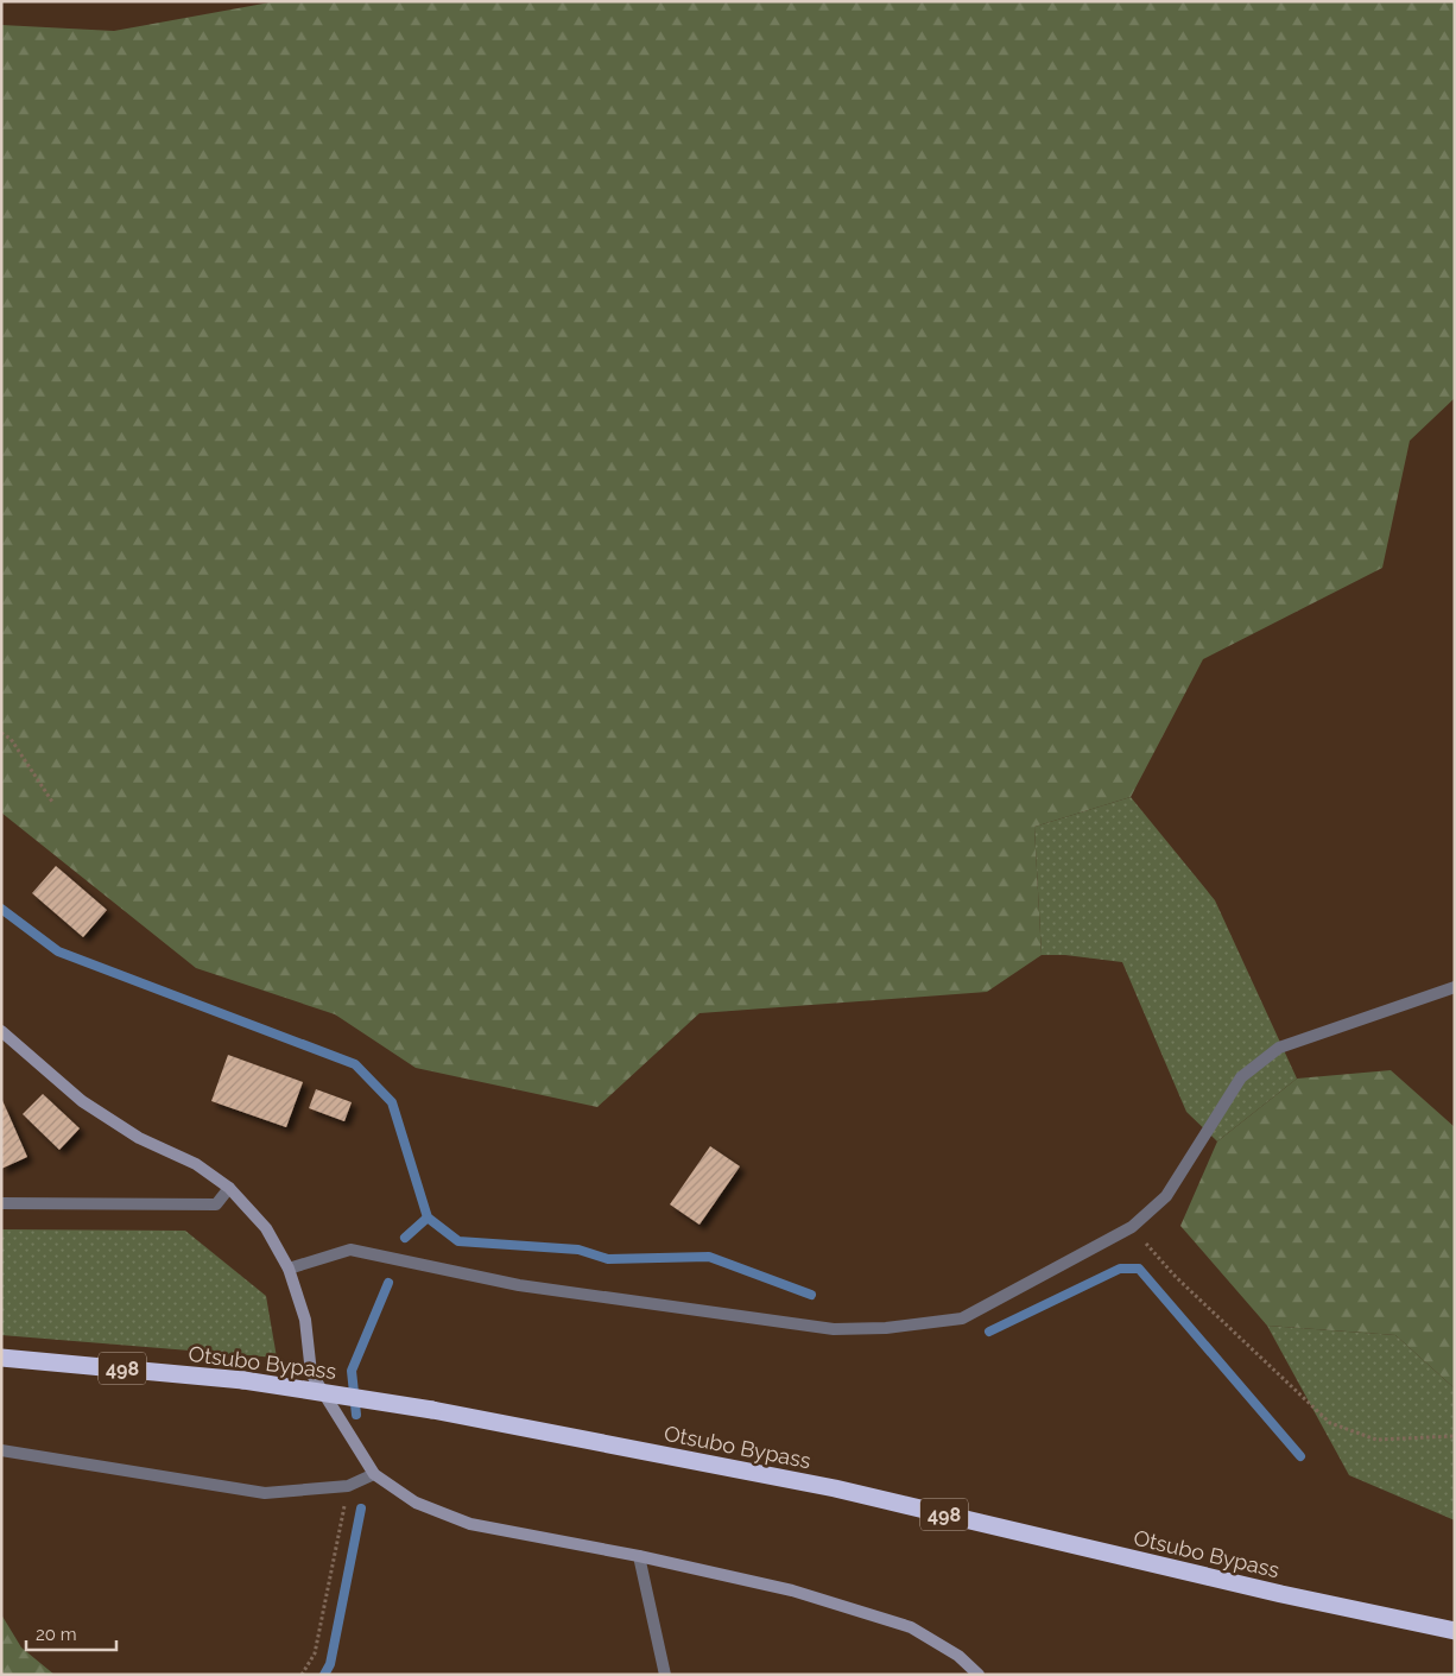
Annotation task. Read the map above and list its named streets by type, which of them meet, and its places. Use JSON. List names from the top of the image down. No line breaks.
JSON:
{"streets":{"highway":["Otsubo Bypass","498"]},"scale_bar":"20 m"}
